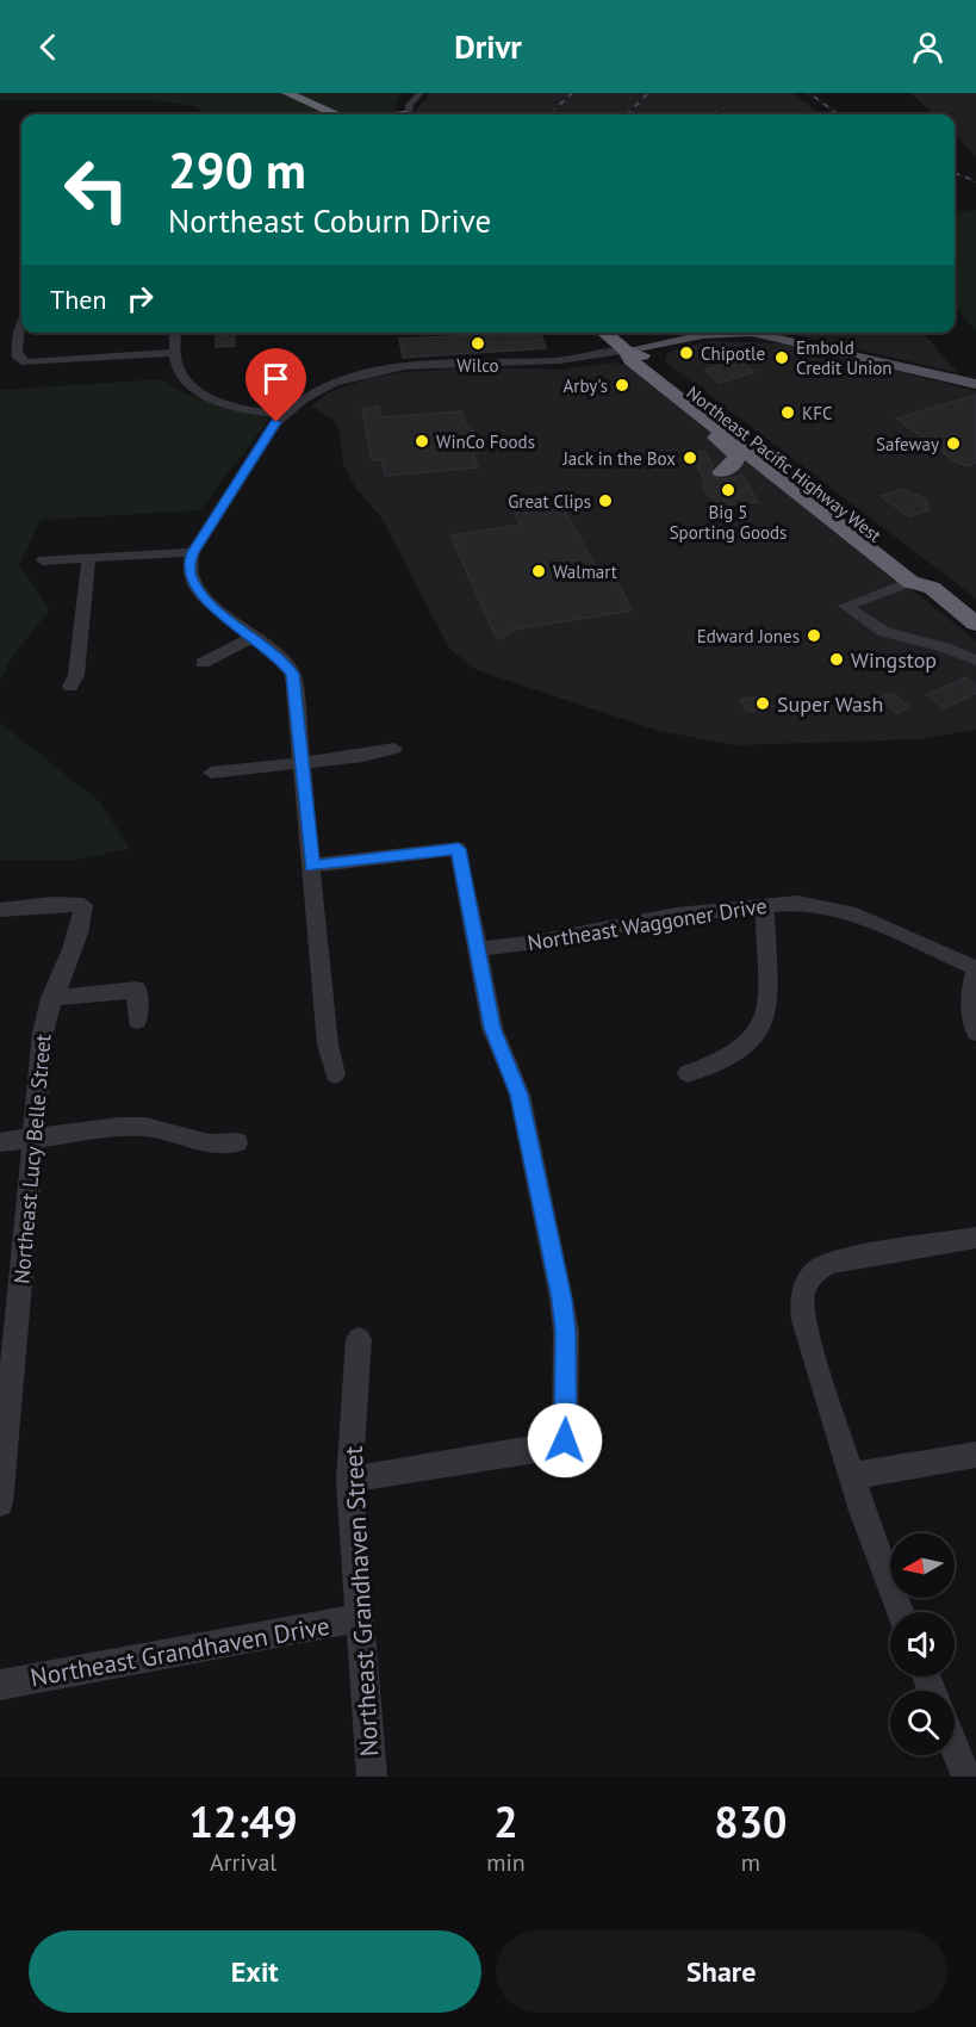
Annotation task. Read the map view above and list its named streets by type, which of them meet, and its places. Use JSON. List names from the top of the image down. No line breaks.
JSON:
{"streets":{"highway":["Northeast Pacific Highway West"],"street":["Northeast Waggoner Drive","Northeast Lucy Belle Street","Northeast Grandhaven Street","Northeast Grandhaven Drive"]},"crossings":[["Northeast Grandhaven Street","Northeast Grandhaven Drive"]],"places":["Wilco","Chipotle","Embold Credit Union","Arby's","KFC","WinCo Foods","Safeway","Jack in the Box","Big 5 Sporting Goods","Great Clips","Walmart","Edward Jones","Wingstop","Super Wash"],"north":"left","page":{"header":"Drivr","turn":["290 m","Northeast Coburn Drive"],"then":"Then","eta":["12:49","Arrival","2","min","830","m"],"buttons":["Exit","Share"]}}
